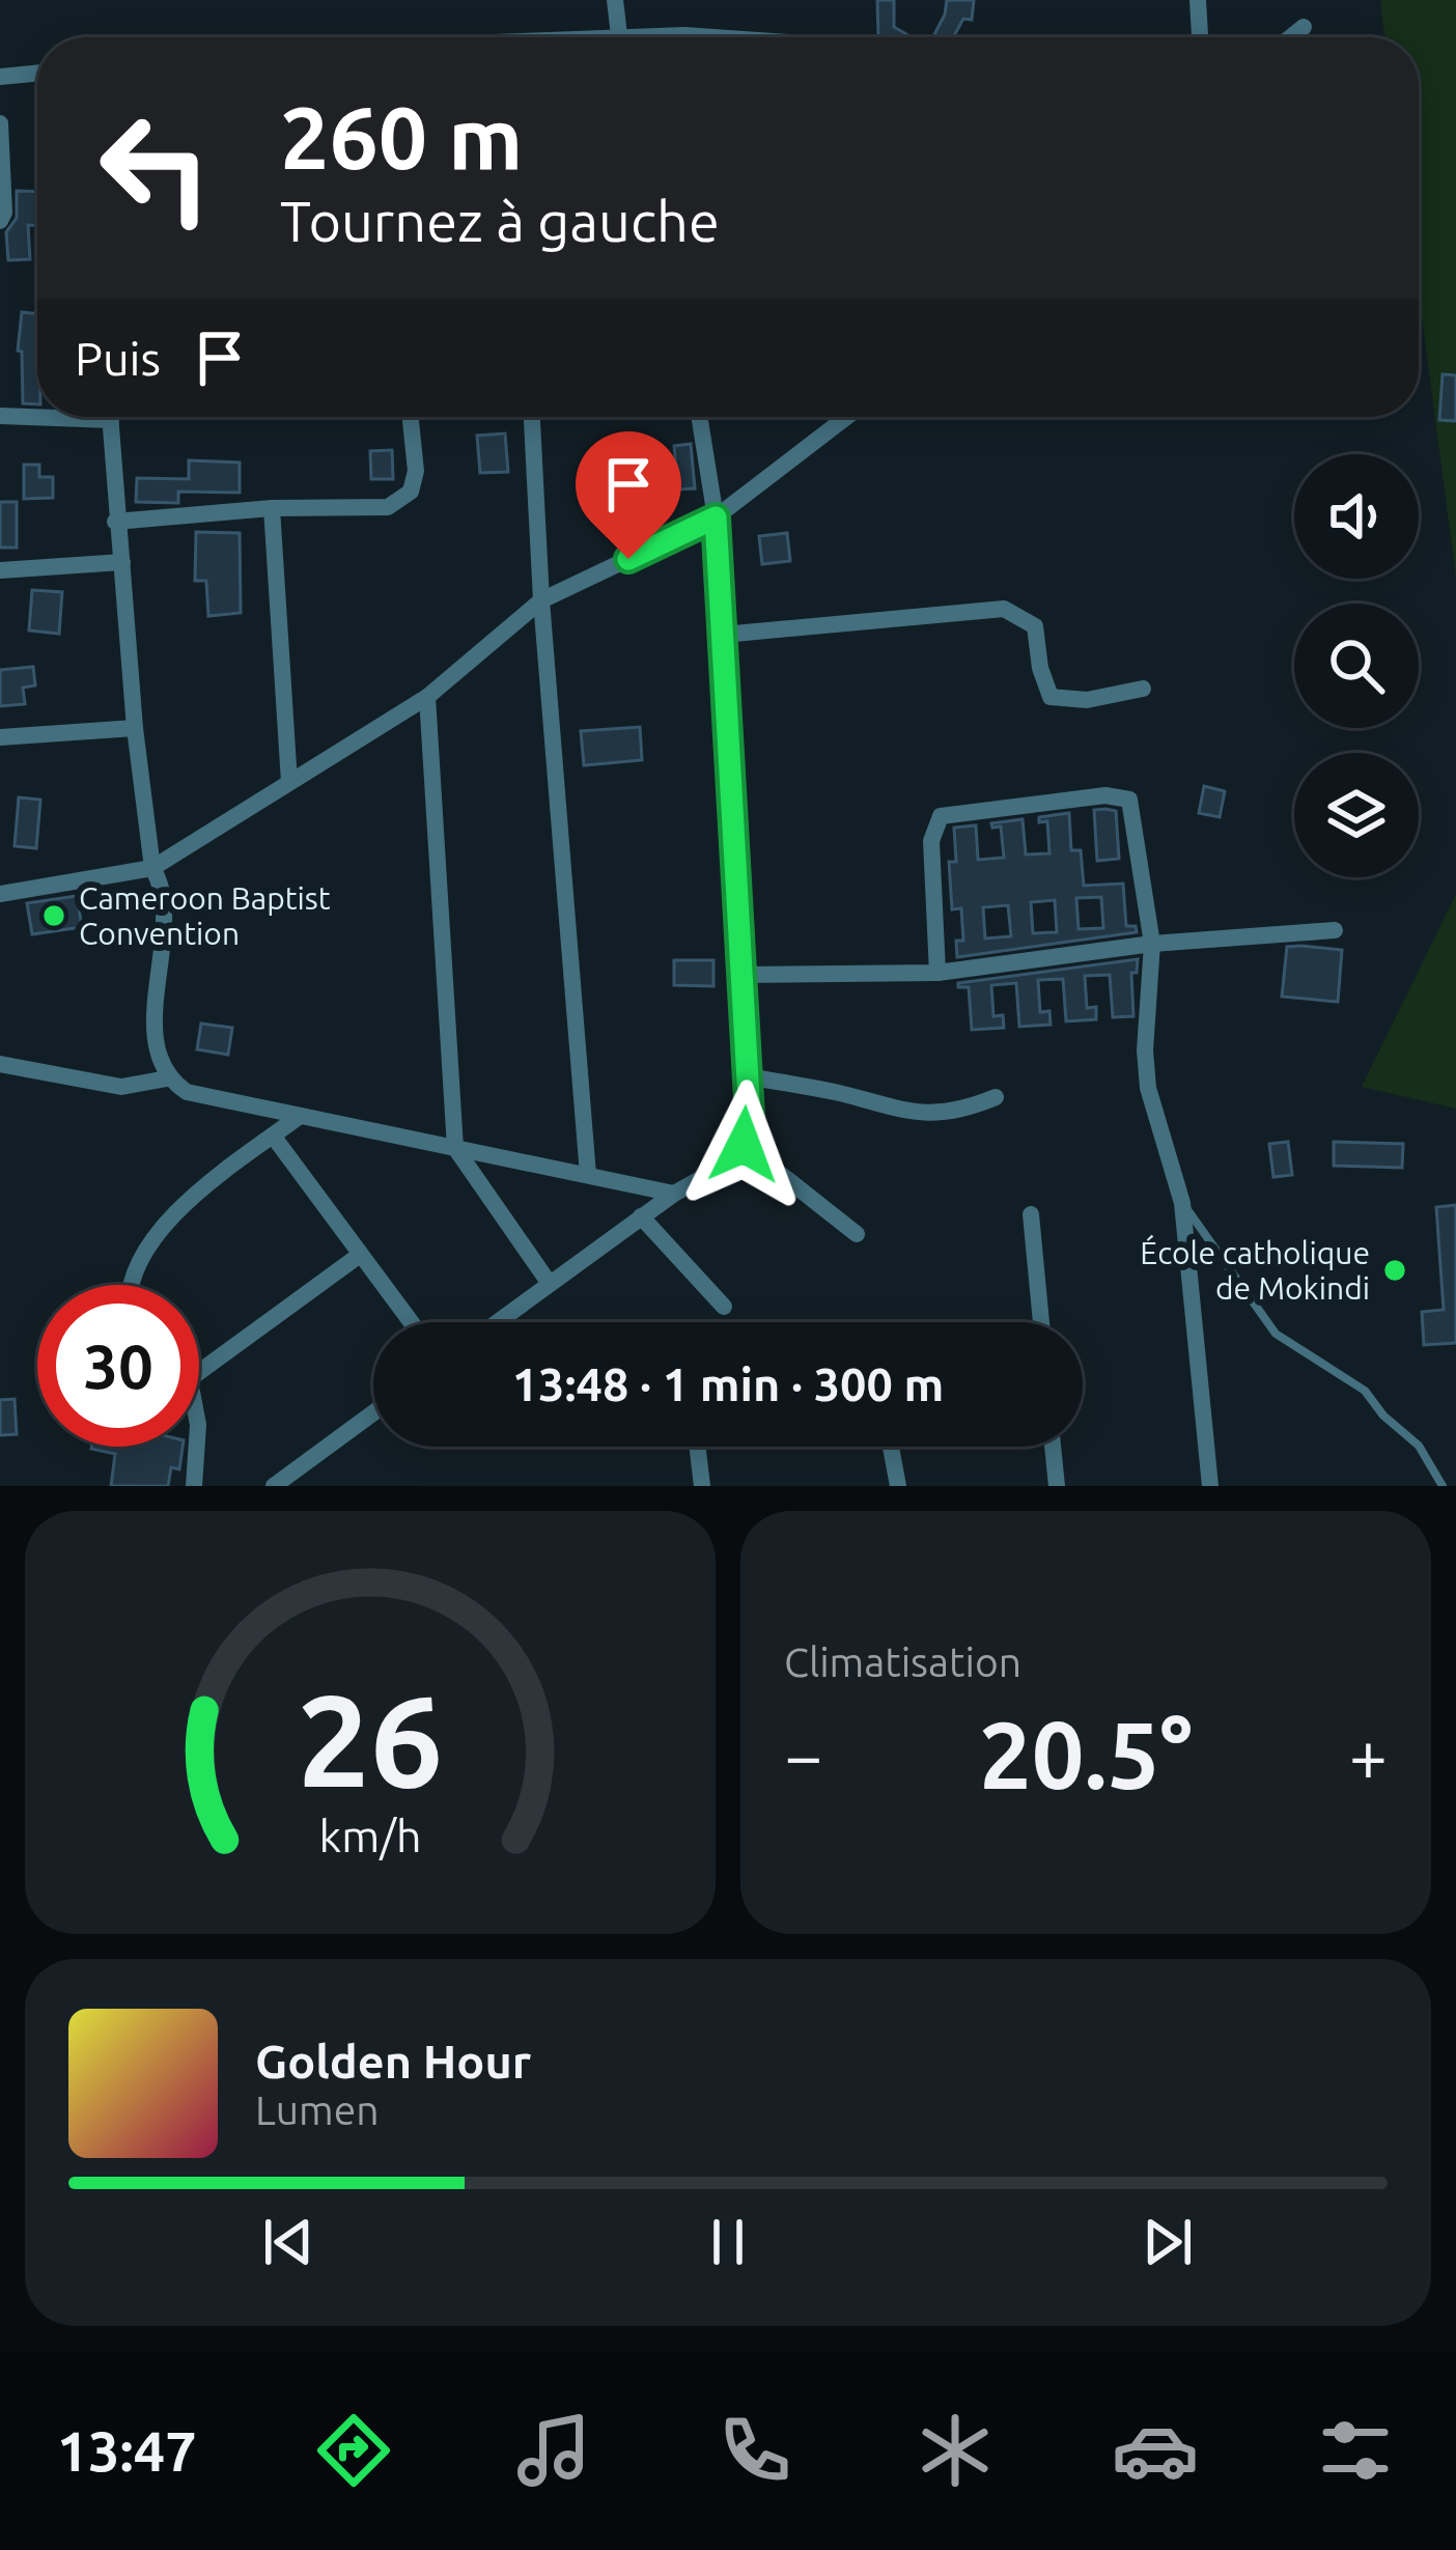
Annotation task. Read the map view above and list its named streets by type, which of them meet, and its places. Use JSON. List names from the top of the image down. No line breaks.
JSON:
{"places":["Cameroon Baptist Convention","École catholique de Mokindi"],"page":{"turn":["260 m","Tournez à gauche"],"then":"Puis","limit":"30","trip":"13:48 · 1 min · 300 m","tile":"Climatisation","heat":["−","20.5°","+"],"song":["Golden Hour","Lumen"],"tabs":"13:47","gauge":["26","km/h"]}}
